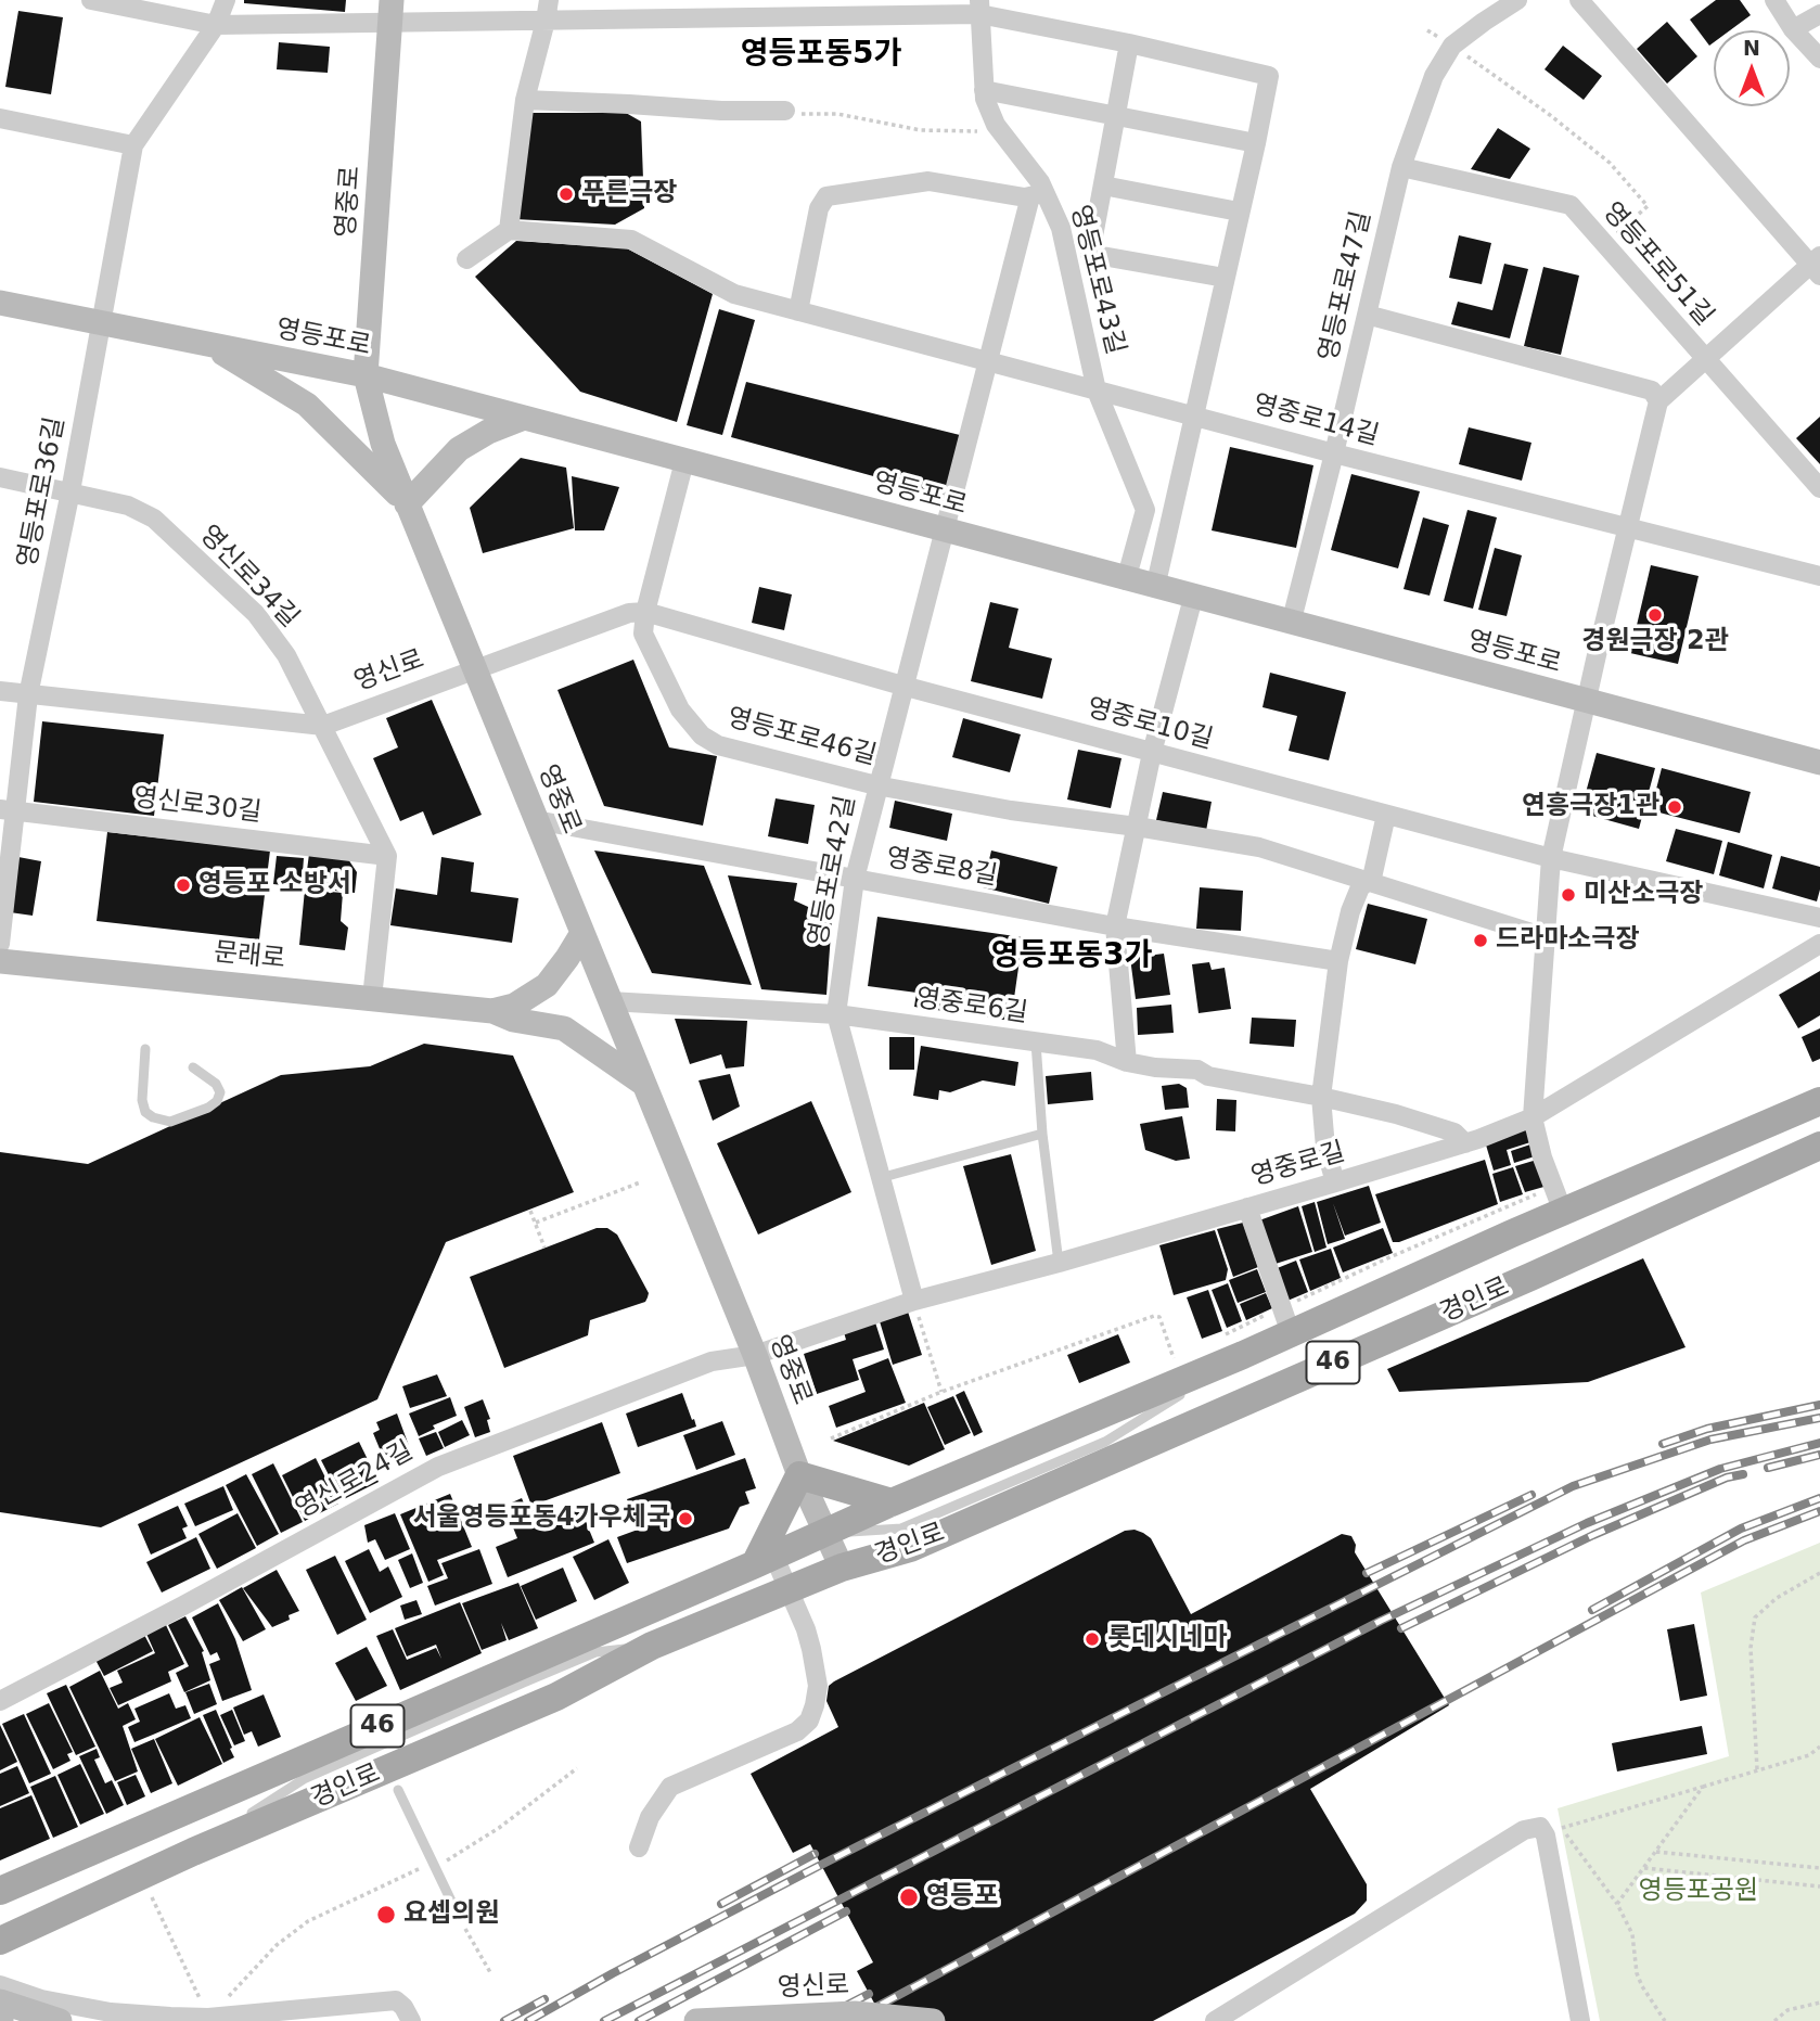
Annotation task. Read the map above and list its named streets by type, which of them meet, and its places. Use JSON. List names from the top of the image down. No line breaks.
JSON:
{"streets":{"main road":["영중로","영등포로","영신로","문래로","경인로","46"],"street":["영등포로51길","영등포로43길","영등포로47길","영중로14길","영등포로36길","영신로34길","영중로10길","영등포로46길","영신로30길","영중로8길","영등포로42길","영중로6길","영중로길","영신로24길"]},"crossings":[["영중로","영등포로"],["영중로","영신로"],["영중로","영중로10길"],["영중로","영중로8길"],["영중로","문래로"],["영중로","영중로6길"],["영중로","영중로길"],["영중로","경인로"],["영중로","영신로24길"],["영등포로51길","영등포로47길"],["영등포로43길","영등포로"],["영등포로43길","영중로14길"],["영등포로43길","영등포로42길"],["영등포로47길","영등포로"],["영등포로47길","영중로14길"],["영등포로","영등포로36길"],["영등포로","영등포로46길"],["영등포로","영등포로42길"],["영중로14길","영등포로42길"],["영등포로36길","영신로34길"],["영등포로36길","영신로30길"],["영신로34길","영신로"],["영신로34길","영신로30길"],["영신로","영중로10길"],["영중로10길","영등포로46길"],["영중로10길","영등포로42길"],["영등포로46길","영등포로42길"],["영중로8길","영등포로42길"],["영등포로42길","영중로6길"],["영등포로42길","영중로길"],["영중로6길","영중로길"],["영중로길","영신로24길"]],"districts":["영등포동5가","영등포동3가"],"parks":["영등포공원"],"places":["푸른극장","경원극장 2관","연흥극장1관","영등포 소방서","미산소극장","드라마소극장","서울영등포동4가우체국","롯데시네마","영등포","요셉의원"],"north":"top"}
